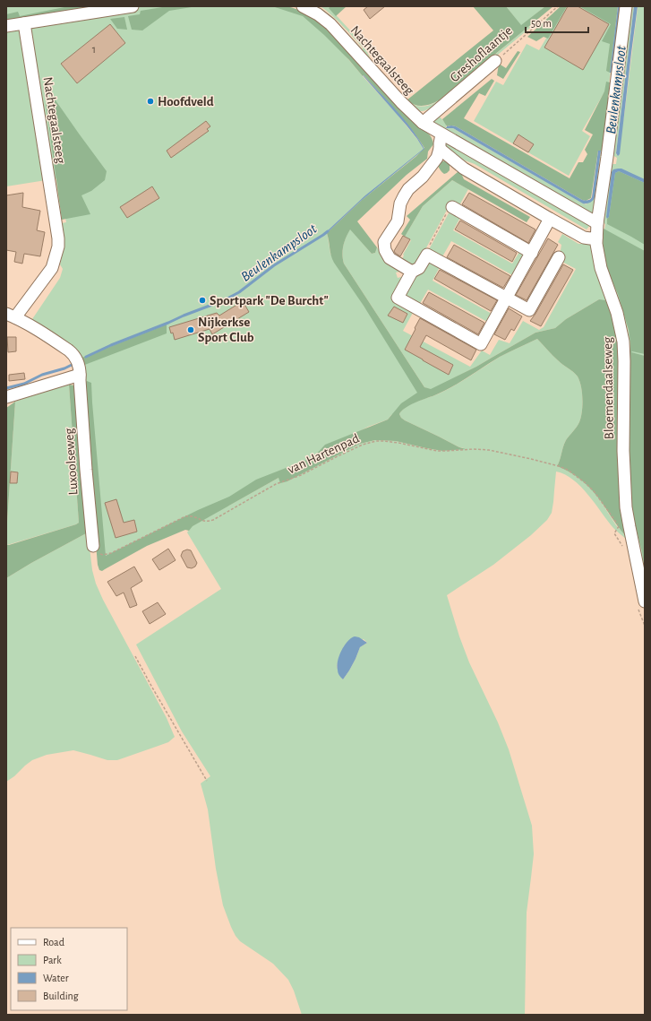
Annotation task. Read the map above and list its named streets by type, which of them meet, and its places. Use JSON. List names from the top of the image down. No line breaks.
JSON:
{"streets":{"street":["Greshoflaantje","Nachtegaalsteeg","Bloemendaalseweg","Luxoolseweg"],"path":["van Hartenpad"]},"crossings":[["Greshoflaantje","Nachtegaalsteeg"],["Nachtegaalsteeg","Bloemendaalseweg"],["Nachtegaalsteeg","Luxoolseweg"],["van Hartenpad","Luxoolseweg"]],"water":["Beulenkampsloot"],"places":["Hoofdveld","Sportpark \"De Burcht\"","Nijkerkse Sport Club"],"house_numbers":["1"],"legend":["Road","Park","Water","Building"],"scale_bar":"50 m"}
